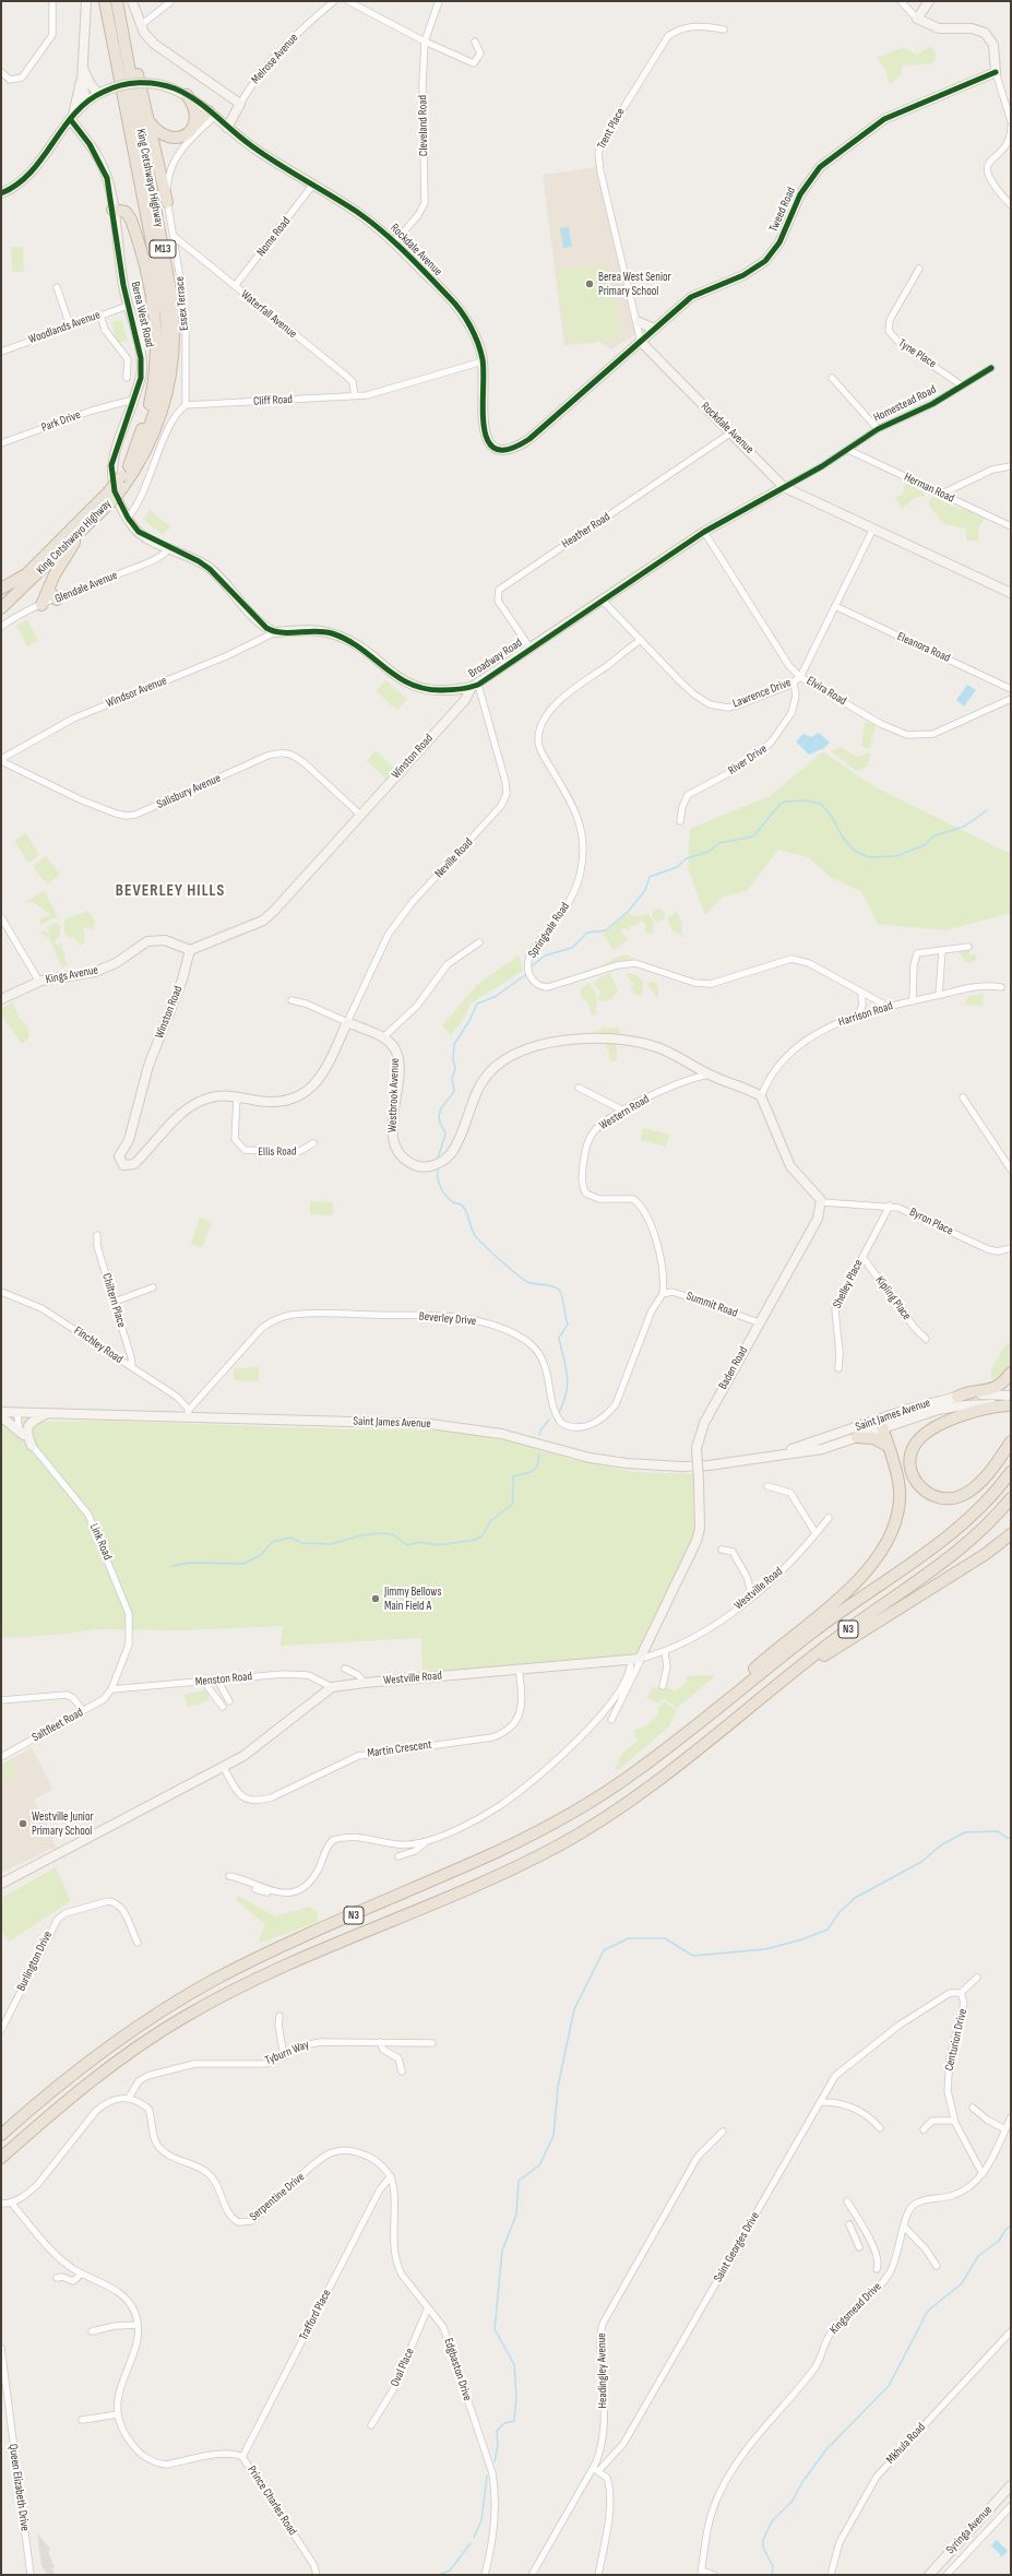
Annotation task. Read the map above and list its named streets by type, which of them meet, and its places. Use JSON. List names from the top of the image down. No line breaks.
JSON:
{"streets":{"highway":["King Cetshwayo Highway","M13","N3"],"street":["Melrose Avenue","Cleveland Road","Trent Place","Tweed Road","Nome Road","Rockdale Avenue","Essex Terrace","Berea West Road","Waterfall Avenue","Woodlands Avenue","Tyne Place","Cliff Road","Homestead Road","Park Drive","Herman Road","Heather Road","Glendale Avenue","Eleanora Road","Broadway Road","Elvira Road","Windsor Avenue","Lawrence Drive","Winston Road","River Drive","Salisbury Avenue","Neville Road","Springvale Road","Kings Avenue","Harrison Road","Westbrook Avenue","Western Road","Ellis Road","Byron Place","Shelley Place","Kipling Place","Chiltern Place","Summit Road","Beverley Drive","Finchley Road","Baden Road","Saint James Avenue","Link Road","Westville Road","Menston Road","Saltfleet Road","Martin Crescent","Burlington Drive","Centurion Drive","Tyburn Way","Serpentine Drive","Saint Georges Drive","Kingsmead Drive","Trafford Place","Oval Place","Edgbaston Drive","Headingley Avenue","Mkhula Road","Queen Elizabeth Drive","Prince Charles Road","Syringa Avenue"]},"crossings":[["Melrose Avenue","Rockdale Avenue"],["Cleveland Road","Rockdale Avenue"],["Trent Place","Tweed Road"],["Trent Place","Rockdale Avenue"],["Tweed Road","Rockdale Avenue"],["Nome Road","Rockdale Avenue"],["Nome Road","Waterfall Avenue"],["Rockdale Avenue","Essex Terrace"],["Rockdale Avenue","Berea West Road"],["Rockdale Avenue","Cliff Road"],["Rockdale Avenue","Homestead Road"],["Rockdale Avenue","Heather Road"],["Rockdale Avenue","Broadway Road"],["Rockdale Avenue","Lawrence Drive"],["Essex Terrace","Waterfall Avenue"],["Essex Terrace","Cliff Road"],["Berea West Road","Woodlands Avenue"],["Berea West Road","Park Drive"],["Waterfall Avenue","Cliff Road"],["Tyne Place","Homestead Road"],["Homestead Road","Herman Road"],["Homestead Road","Broadway Road"],["Heather Road","Broadway Road"],["Eleanora Road","Lawrence Drive"],["Broadway Road","Elvira Road"],["Broadway Road","Windsor Avenue"],["Broadway Road","Lawrence Drive"],["Broadway Road","Winston Road"],["Broadway Road","Neville Road"],["Elvira Road","Lawrence Drive"],["Windsor Avenue","Salisbury Avenue"],["Lawrence Drive","River Drive"],["Lawrence Drive","Springvale Road"],["Winston Road","Salisbury Avenue"],["Winston Road","Neville Road"],["Winston Road","Kings Avenue"],["Winston Road","Ellis Road"],["Springvale Road","Harrison Road"],["Harrison Road","Westbrook Avenue"],["Westbrook Avenue","Western Road"],["Western Road","Summit Road"],["Western Road","Beverley Drive"],["Byron Place","Shelley Place"],["Byron Place","Baden Road"],["Shelley Place","Kipling Place"],["Chiltern Place","Finchley Road"],["Summit Road","Beverley Drive"],["Summit Road","Baden Road"],["Beverley Drive","Finchley Road"],["Beverley Drive","Saint James Avenue"],["Finchley Road","Saint James Avenue"],["Baden Road","Westville Road"],["Saint James Avenue","Link Road"],["Link Road","Menston Road"],["Link Road","Saltfleet Road"],["Westville Road","Menston Road"],["Westville Road","Martin Crescent"],["Menston Road","Saltfleet Road"],["Centurion Drive","Saint Georges Drive"],["Centurion Drive","Kingsmead Drive"],["Tyburn Way","Serpentine Drive"],["Serpentine Drive","Trafford Place"],["Serpentine Drive","Edgbaston Drive"],["Saint Georges Drive","Headingley Avenue"],["Trafford Place","Edgbaston Drive"],["Trafford Place","Prince Charles Road"],["Oval Place","Edgbaston Drive"]],"districts":["BEVERLEY HILLS"],"places":["Berea West Senior Primary School","Jimmy Bellows Main Field A","Westville Junior Primary School"]}
